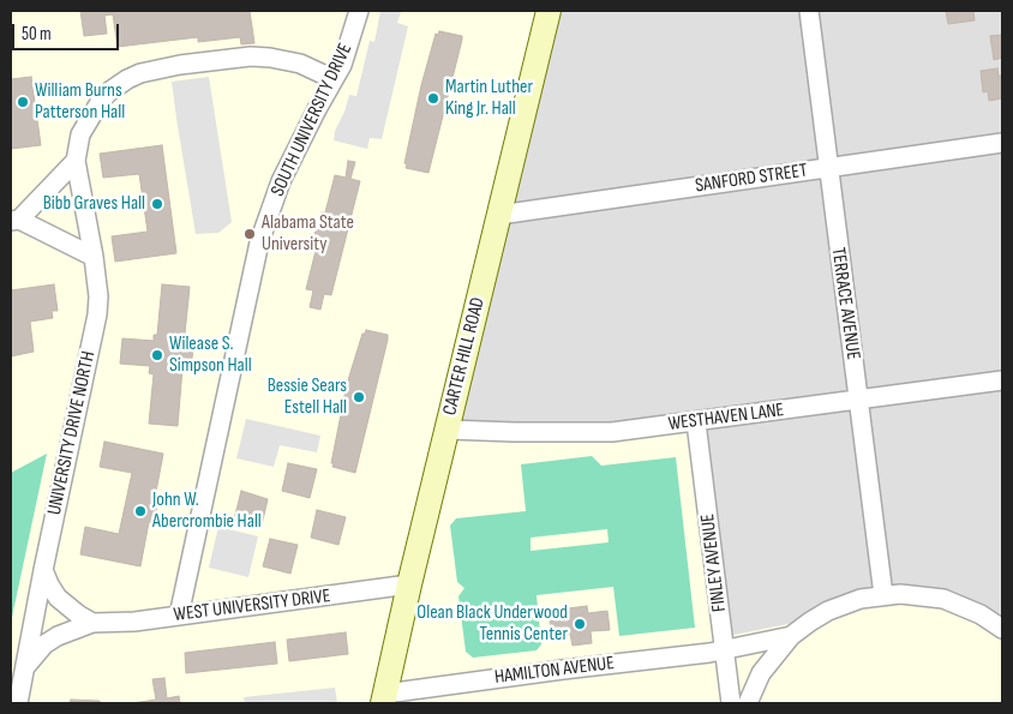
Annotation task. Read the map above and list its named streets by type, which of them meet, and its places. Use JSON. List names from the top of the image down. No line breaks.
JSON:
{"streets":{"main road":["CARTER HILL ROAD"],"street":["SOUTH UNIVERSITY DRIVE","SANFORD STREET","TERRACE AVENUE","WESTHAVEN LANE","UNIVERSITY DRIVE NORTH","FINLEY AVENUE","WEST UNIVERSITY DRIVE","HAMILTON AVENUE"]},"crossings":[["SOUTH UNIVERSITY DRIVE","WEST UNIVERSITY DRIVE"],["SANFORD STREET","TERRACE AVENUE"],["SANFORD STREET","CARTER HILL ROAD"],["TERRACE AVENUE","WESTHAVEN LANE"],["CARTER HILL ROAD","WESTHAVEN LANE"],["CARTER HILL ROAD","WEST UNIVERSITY DRIVE"],["CARTER HILL ROAD","HAMILTON AVENUE"],["WESTHAVEN LANE","FINLEY AVENUE"],["UNIVERSITY DRIVE NORTH","WEST UNIVERSITY DRIVE"],["FINLEY AVENUE","HAMILTON AVENUE"]],"places":["Martin Luther King Jr. Hall","William Burns Patterson Hall","Bibb Graves Hall","Alabama State University","Wilease S. Simpson Hall","Bessie Sears Estell Hall","John W. Abercrombie Hall","Olean Black Underwood Tennis Center"],"scale_bar":"50 m"}
